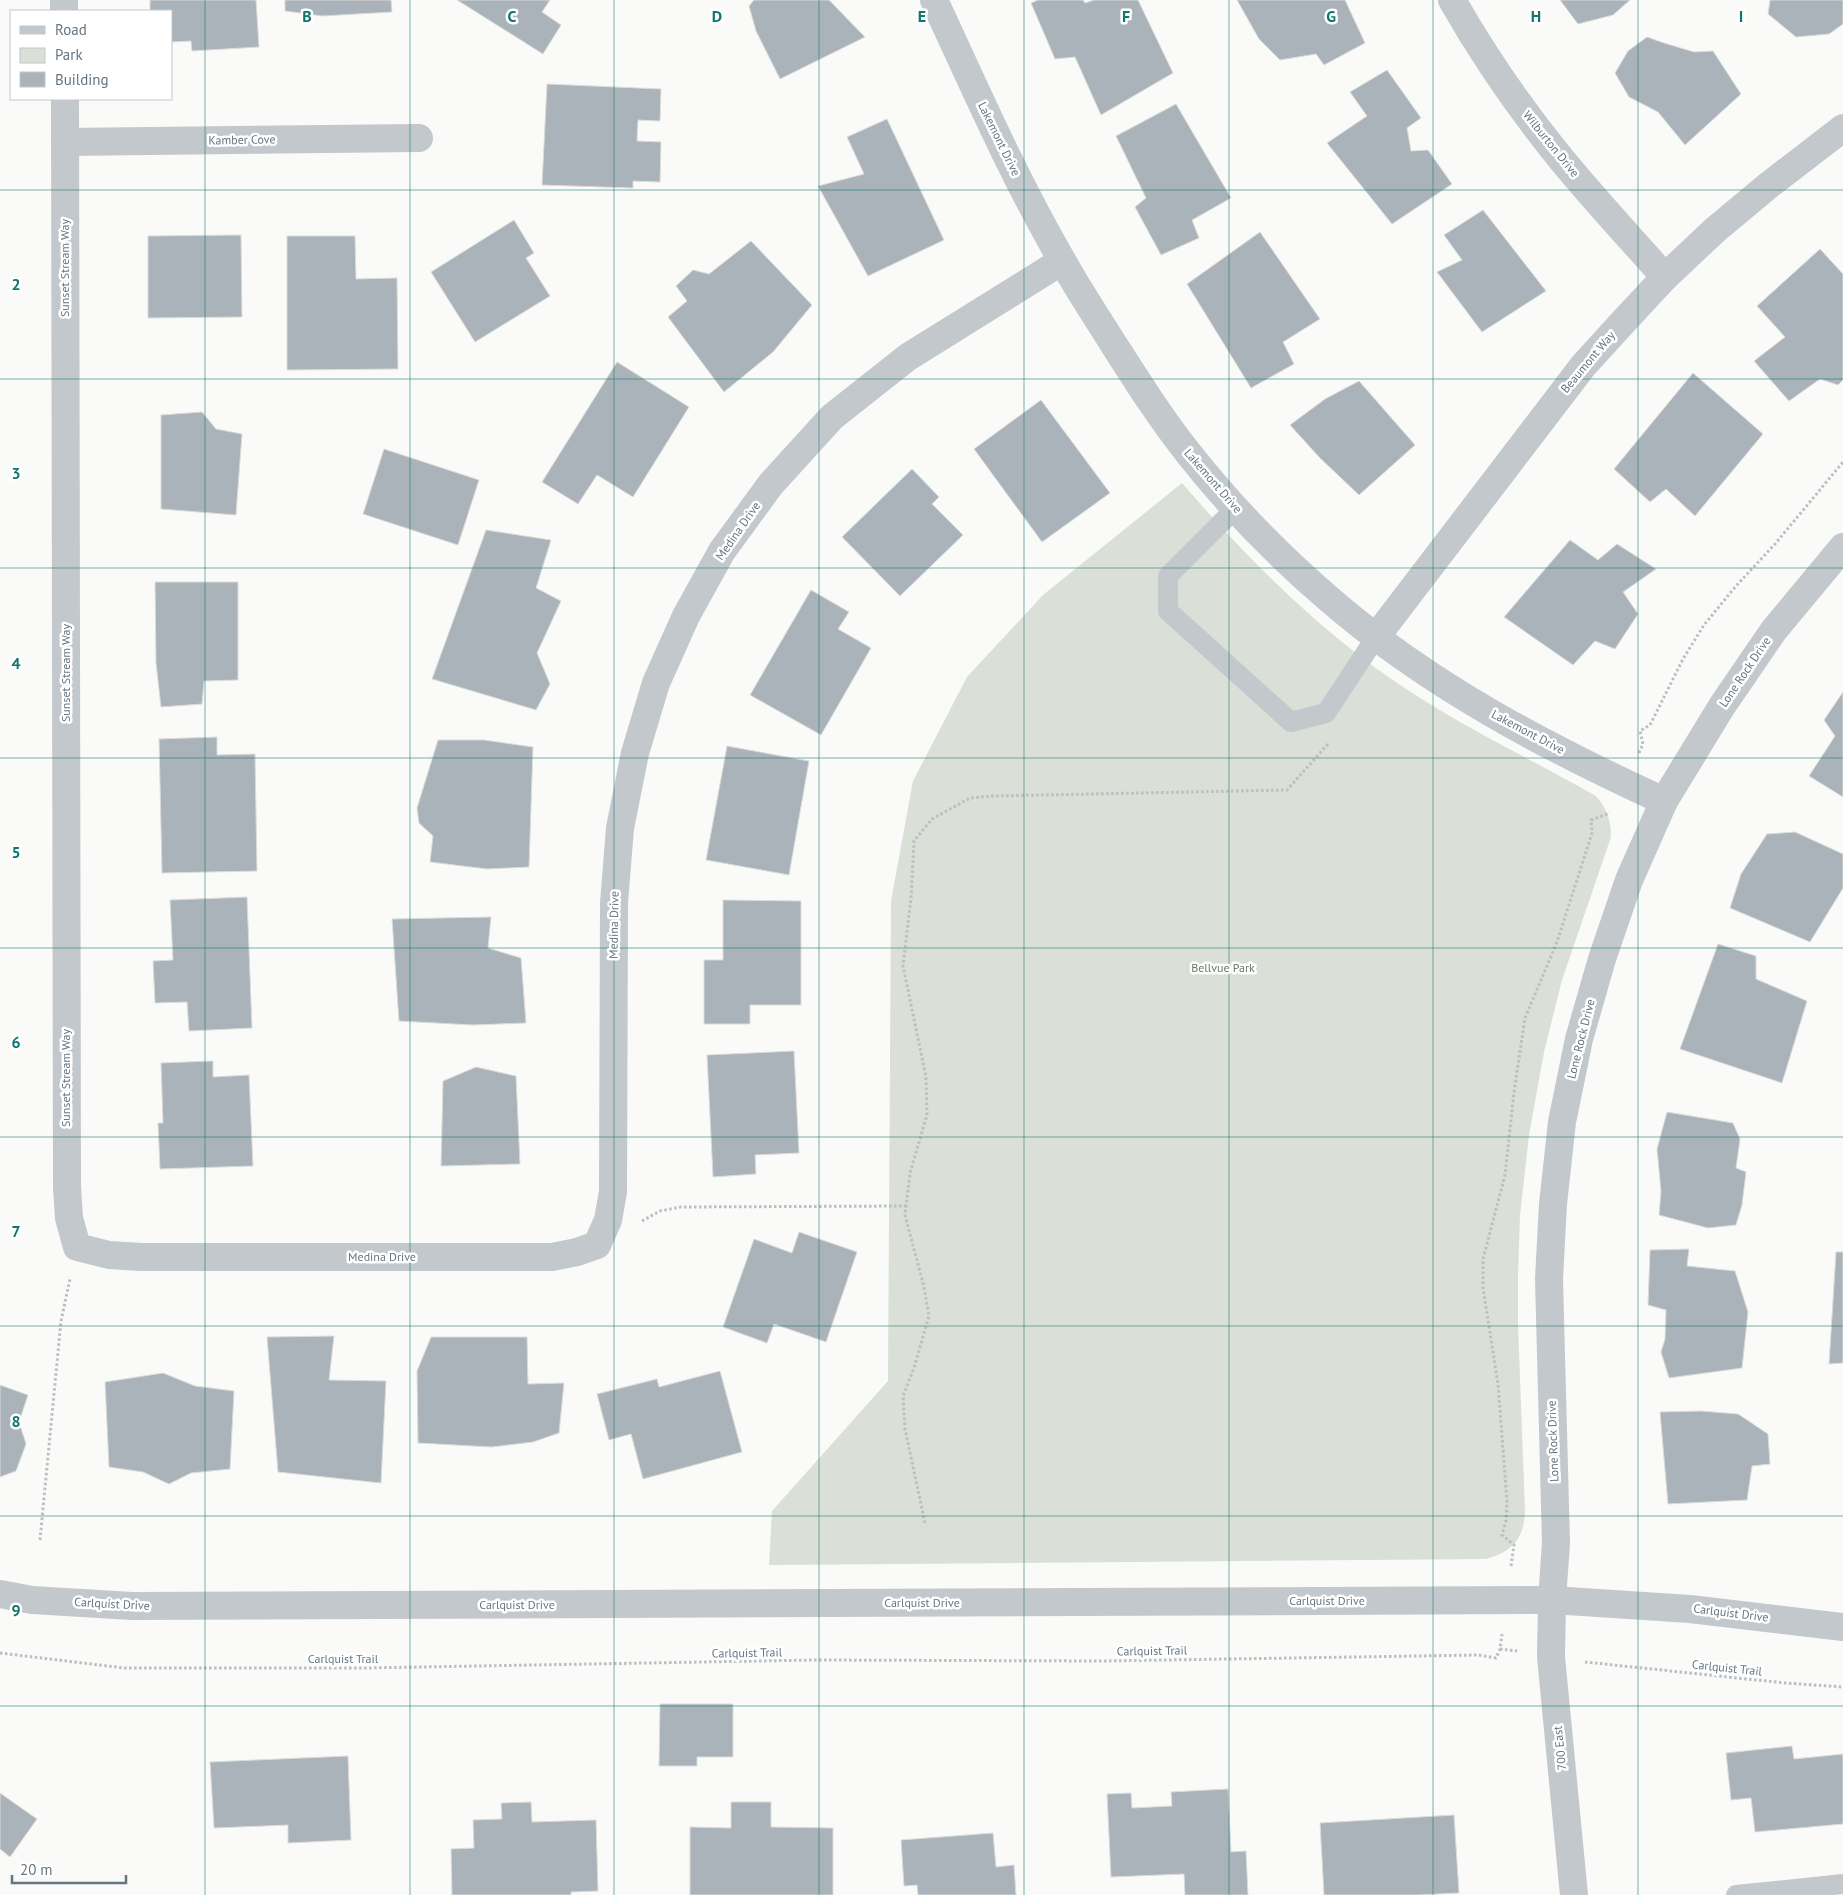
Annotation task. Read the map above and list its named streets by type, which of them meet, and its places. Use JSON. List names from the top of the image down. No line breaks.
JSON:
{"streets":{"street":["Lakemont Drive","Kamber Cove","Wilburton Drive","Sunset Stream Way","Beaumont Way","Medina Drive","Lone Rock Drive","Carlquist Drive","700 East"],"path":["Carlquist Trail"]},"crossings":[["Lakemont Drive","Beaumont Way"],["Lakemont Drive","Medina Drive"],["Lakemont Drive","Lone Rock Drive"],["Kamber Cove","Sunset Stream Way"],["Wilburton Drive","Beaumont Way"],["Sunset Stream Way","Medina Drive"],["Lone Rock Drive","Carlquist Drive"],["Lone Rock Drive","700 East"],["Carlquist Drive","700 East"]],"parks":["Bellvue Park"],"legend":["Road","Park","Building"],"scale_bar":"20 m","grid":{"columns":["B","C","D","E","F","G","H","I"],"rows":["2","3","4","5","6","7","8","9"]}}
